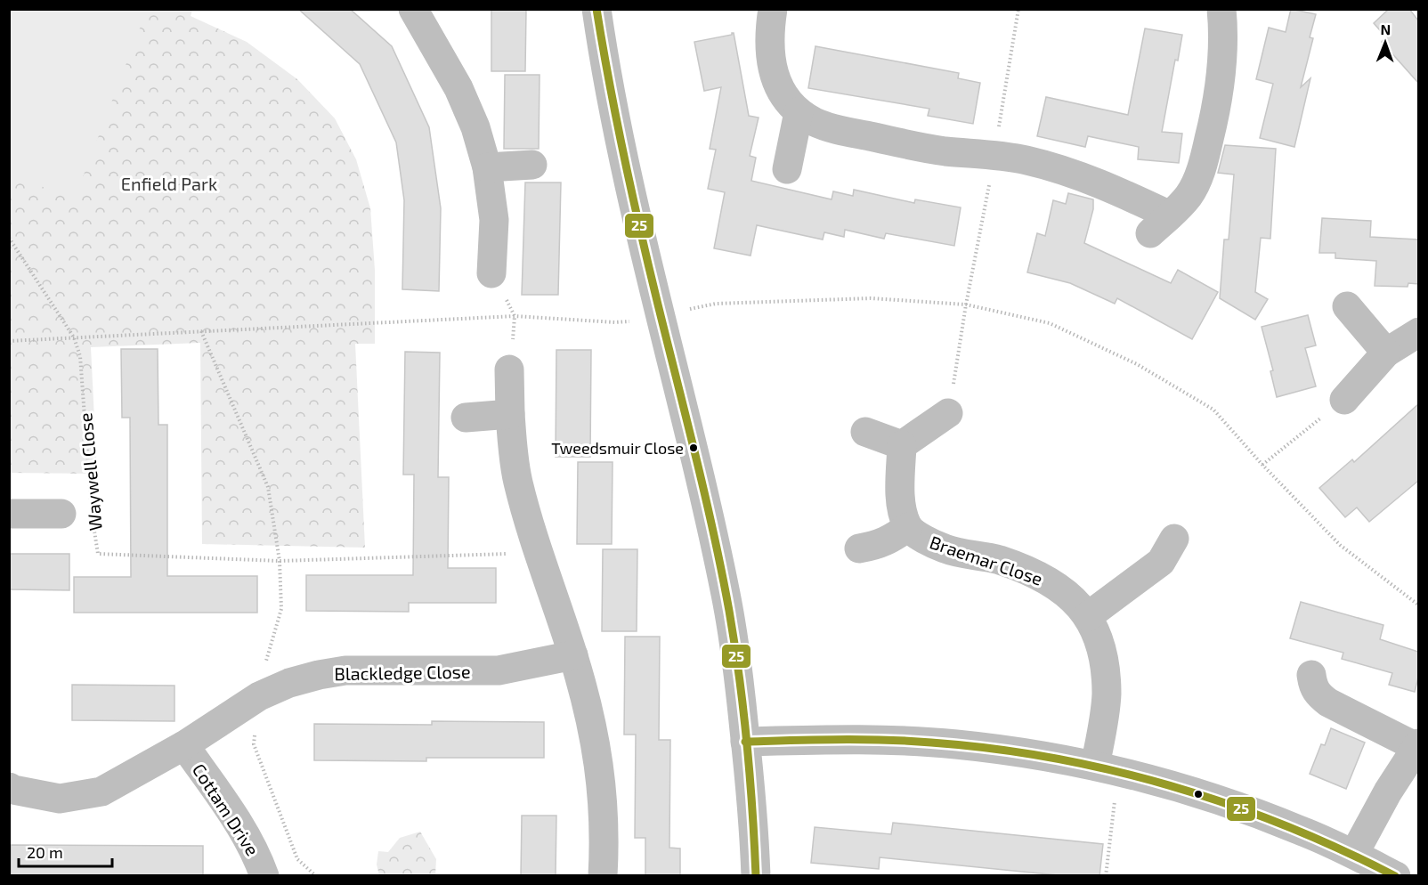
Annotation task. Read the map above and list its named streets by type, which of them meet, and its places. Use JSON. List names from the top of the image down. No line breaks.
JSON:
{"streets":{"street":["Waywell Close","Braemar Close","Blackledge Close","Cottam Drive"]},"crossings":[["Blackledge Close","Cottam Drive"]],"parks":["Enfield Park"],"places":["Tweedsmuir Close"],"lines":["transit line 25"],"scale_bar":"20 m","north":"top"}
